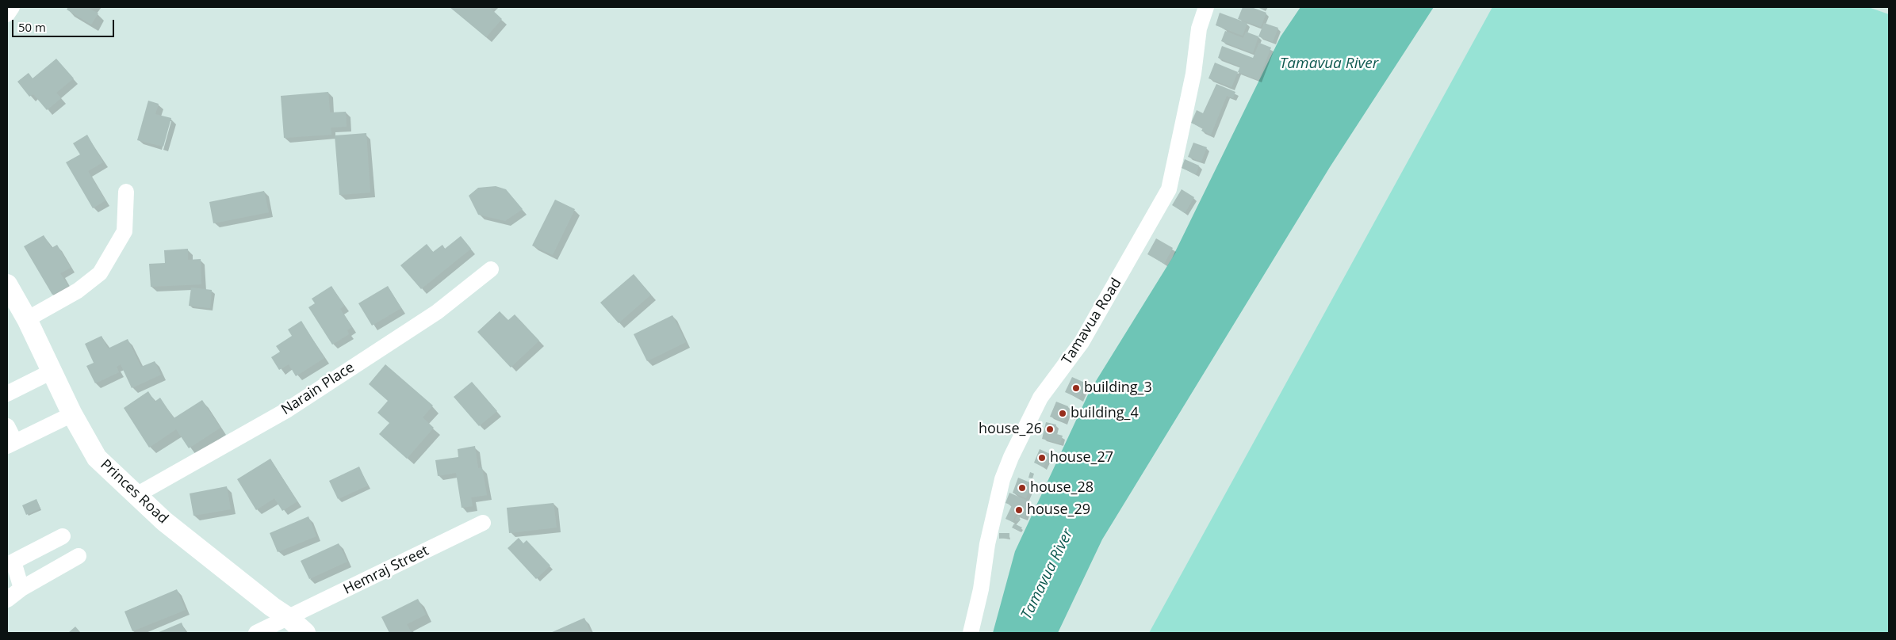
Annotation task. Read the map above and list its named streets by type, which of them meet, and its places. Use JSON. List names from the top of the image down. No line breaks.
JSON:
{"streets":{"main road":["Princes Road"],"street":["Tamavua Road","Narain Place","Hemraj Street"]},"crossings":[["Narain Place","Princes Road"],["Princes Road","Hemraj Street"]],"water":["Tamavua River"],"places":["building_3","building_4","house_26","house_27","house_28","house_29"],"scale_bar":"50 m"}
